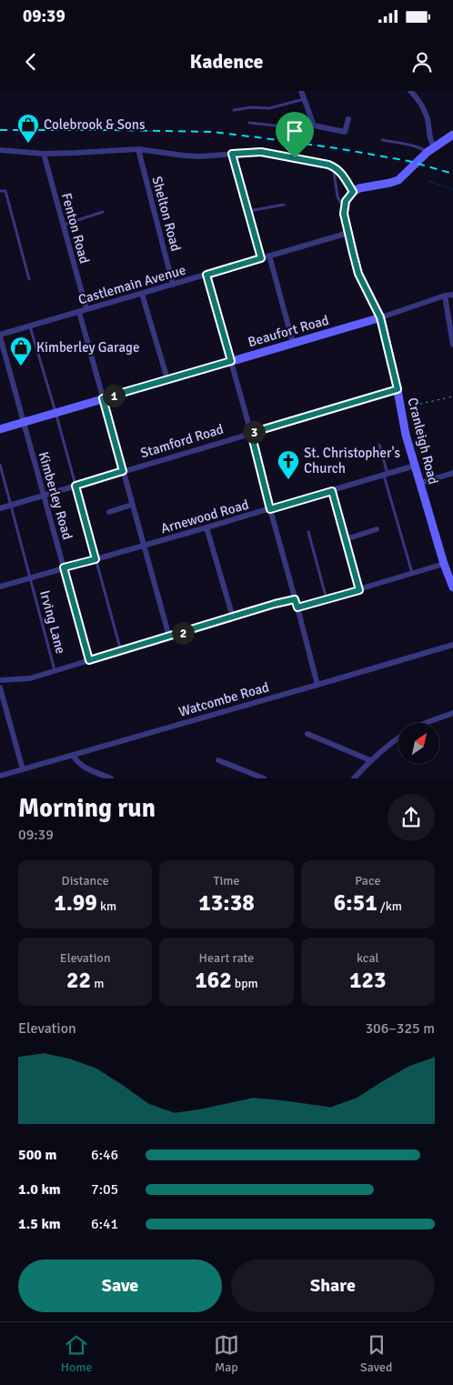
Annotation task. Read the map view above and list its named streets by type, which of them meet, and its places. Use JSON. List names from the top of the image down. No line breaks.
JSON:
{"streets":{"street":["Shelton Road","Fenton Road","Castlemain Avenue","Beaufort Road","Stamford Road","Cranleigh Road","Kimberley Road","Arnewood Road","Watcombe Road"],"lane":["Irving Lane"]},"crossings":[["Shelton Road","Castlemain Avenue"],["Fenton Road","Castlemain Avenue"],["Castlemain Avenue","Cranleigh Road"],["Castlemain Avenue","Kimberley Road"],["Beaufort Road","Cranleigh Road"],["Beaufort Road","Kimberley Road"],["Stamford Road","Cranleigh Road"],["Stamford Road","Kimberley Road"],["Stamford Road","Irving Lane"],["Cranleigh Road","Arnewood Road"],["Kimberley Road","Arnewood Road"],["Arnewood Road","Irving Lane"]],"places":{"shop":["Colebrook & Sons","Kimberley Garage"],"church":["St. Christopher's Church"]},"north":"top right","page":{"status":"09:39","header":"Kadence","pins":["1","3","2"],"heading":["Morning run","09:39"],"stats":[["Distance","1.99 km"],["Time","13:38"],["Pace","6:51 /km"],["Elevation","22 m"],["Heart rate","162 bpm"],["kcal","123"]],"chart":["Elevation","306–325 m"],"list":[{"name":"500 m","note":"6:46"},{"name":"1.0 km","note":"7:05"},{"name":"1.5 km","note":"6:41"}],"buttons":["Save","Share"],"tabs":["Home","Map","Saved"]}}
